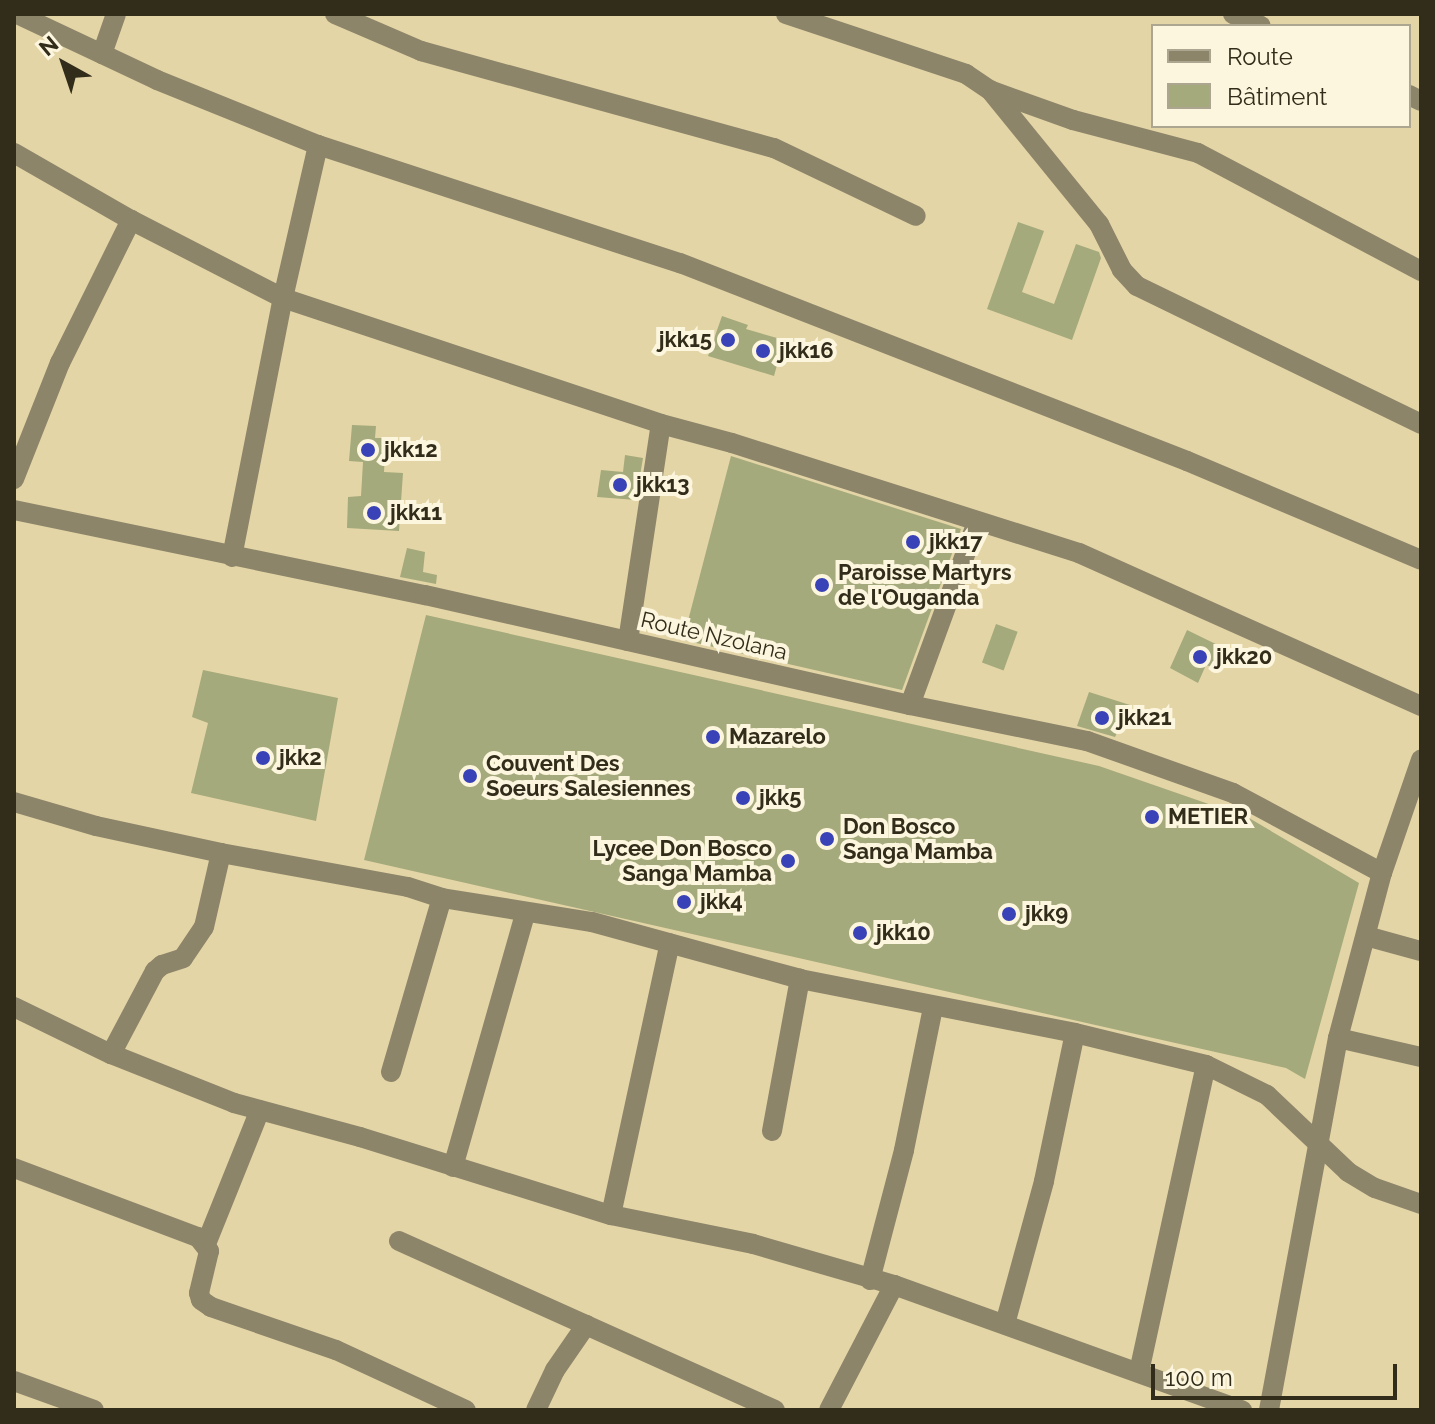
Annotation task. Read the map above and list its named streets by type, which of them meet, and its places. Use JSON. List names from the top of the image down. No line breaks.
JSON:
{"streets":{"street":["Route Nzolana"]},"places":["jkk15","jkk16","jkk12","jkk13","jkk11","jkk17","Paroisse Martyrs de l'Ouganda","jkk20","jkk21","Mazarelo","jkk2","Couvent Des Soeurs Salesiennes","jkk5","METIER","Don Bosco Sanga Mamba","Lycee Don Bosco Sanga Mamba","jkk4","jkk9","jkk10"],"legend":["Route","Bâtiment"],"scale_bar":"100 m","north":"top left"}
